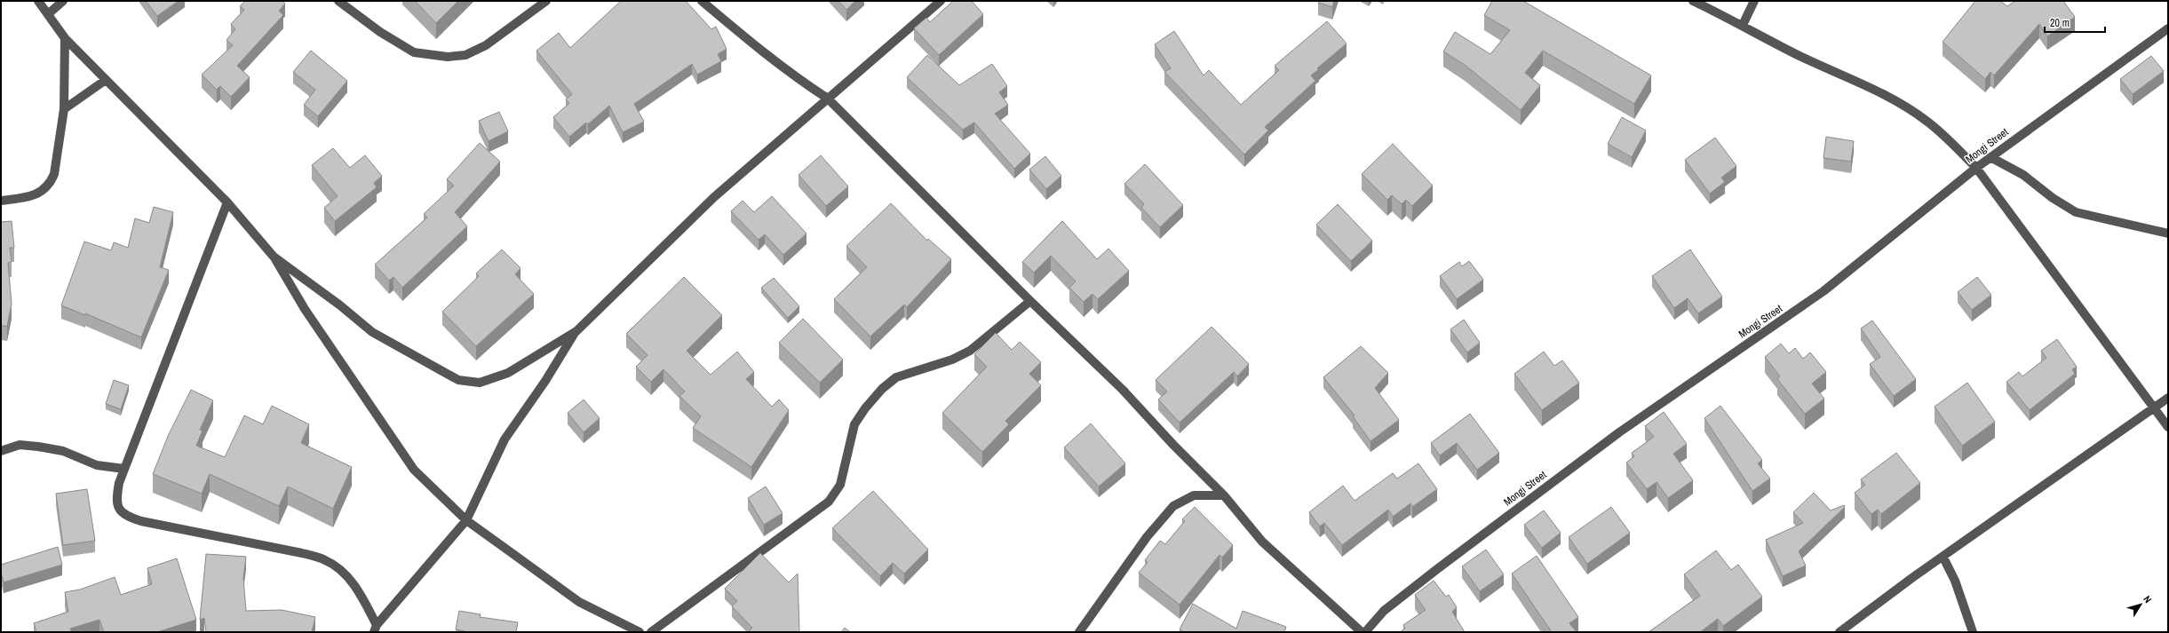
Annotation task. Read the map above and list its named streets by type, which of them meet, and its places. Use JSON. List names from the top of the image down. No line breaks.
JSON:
{"streets":{"street":["Mongi Street"]},"scale_bar":"20 m","north":"top right"}
